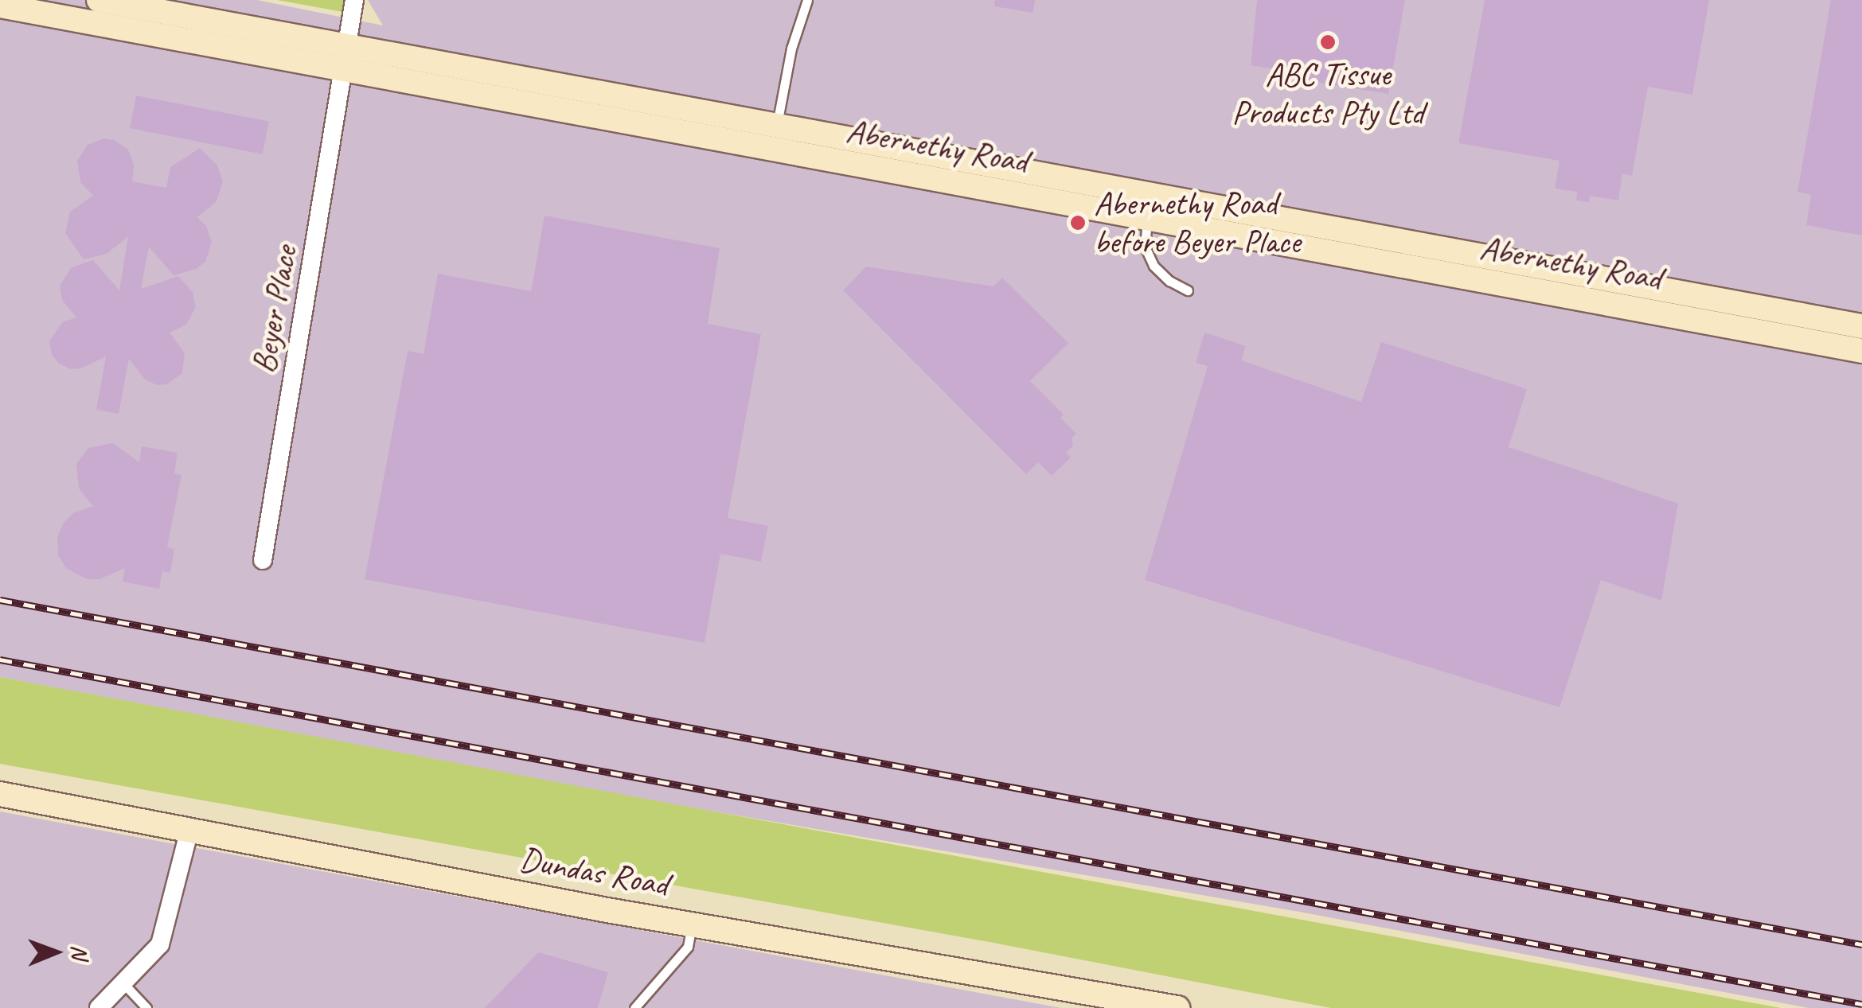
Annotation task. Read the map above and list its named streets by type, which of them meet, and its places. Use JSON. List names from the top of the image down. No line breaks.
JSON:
{"streets":{"main road":["Abernethy Road","Dundas Road"],"street":["Beyer Place"]},"crossings":[["Abernethy Road","Beyer Place"]],"places":["ABC Tissue Products Pty Ltd","Abernethy Road before Beyer Place"],"north":"right"}
